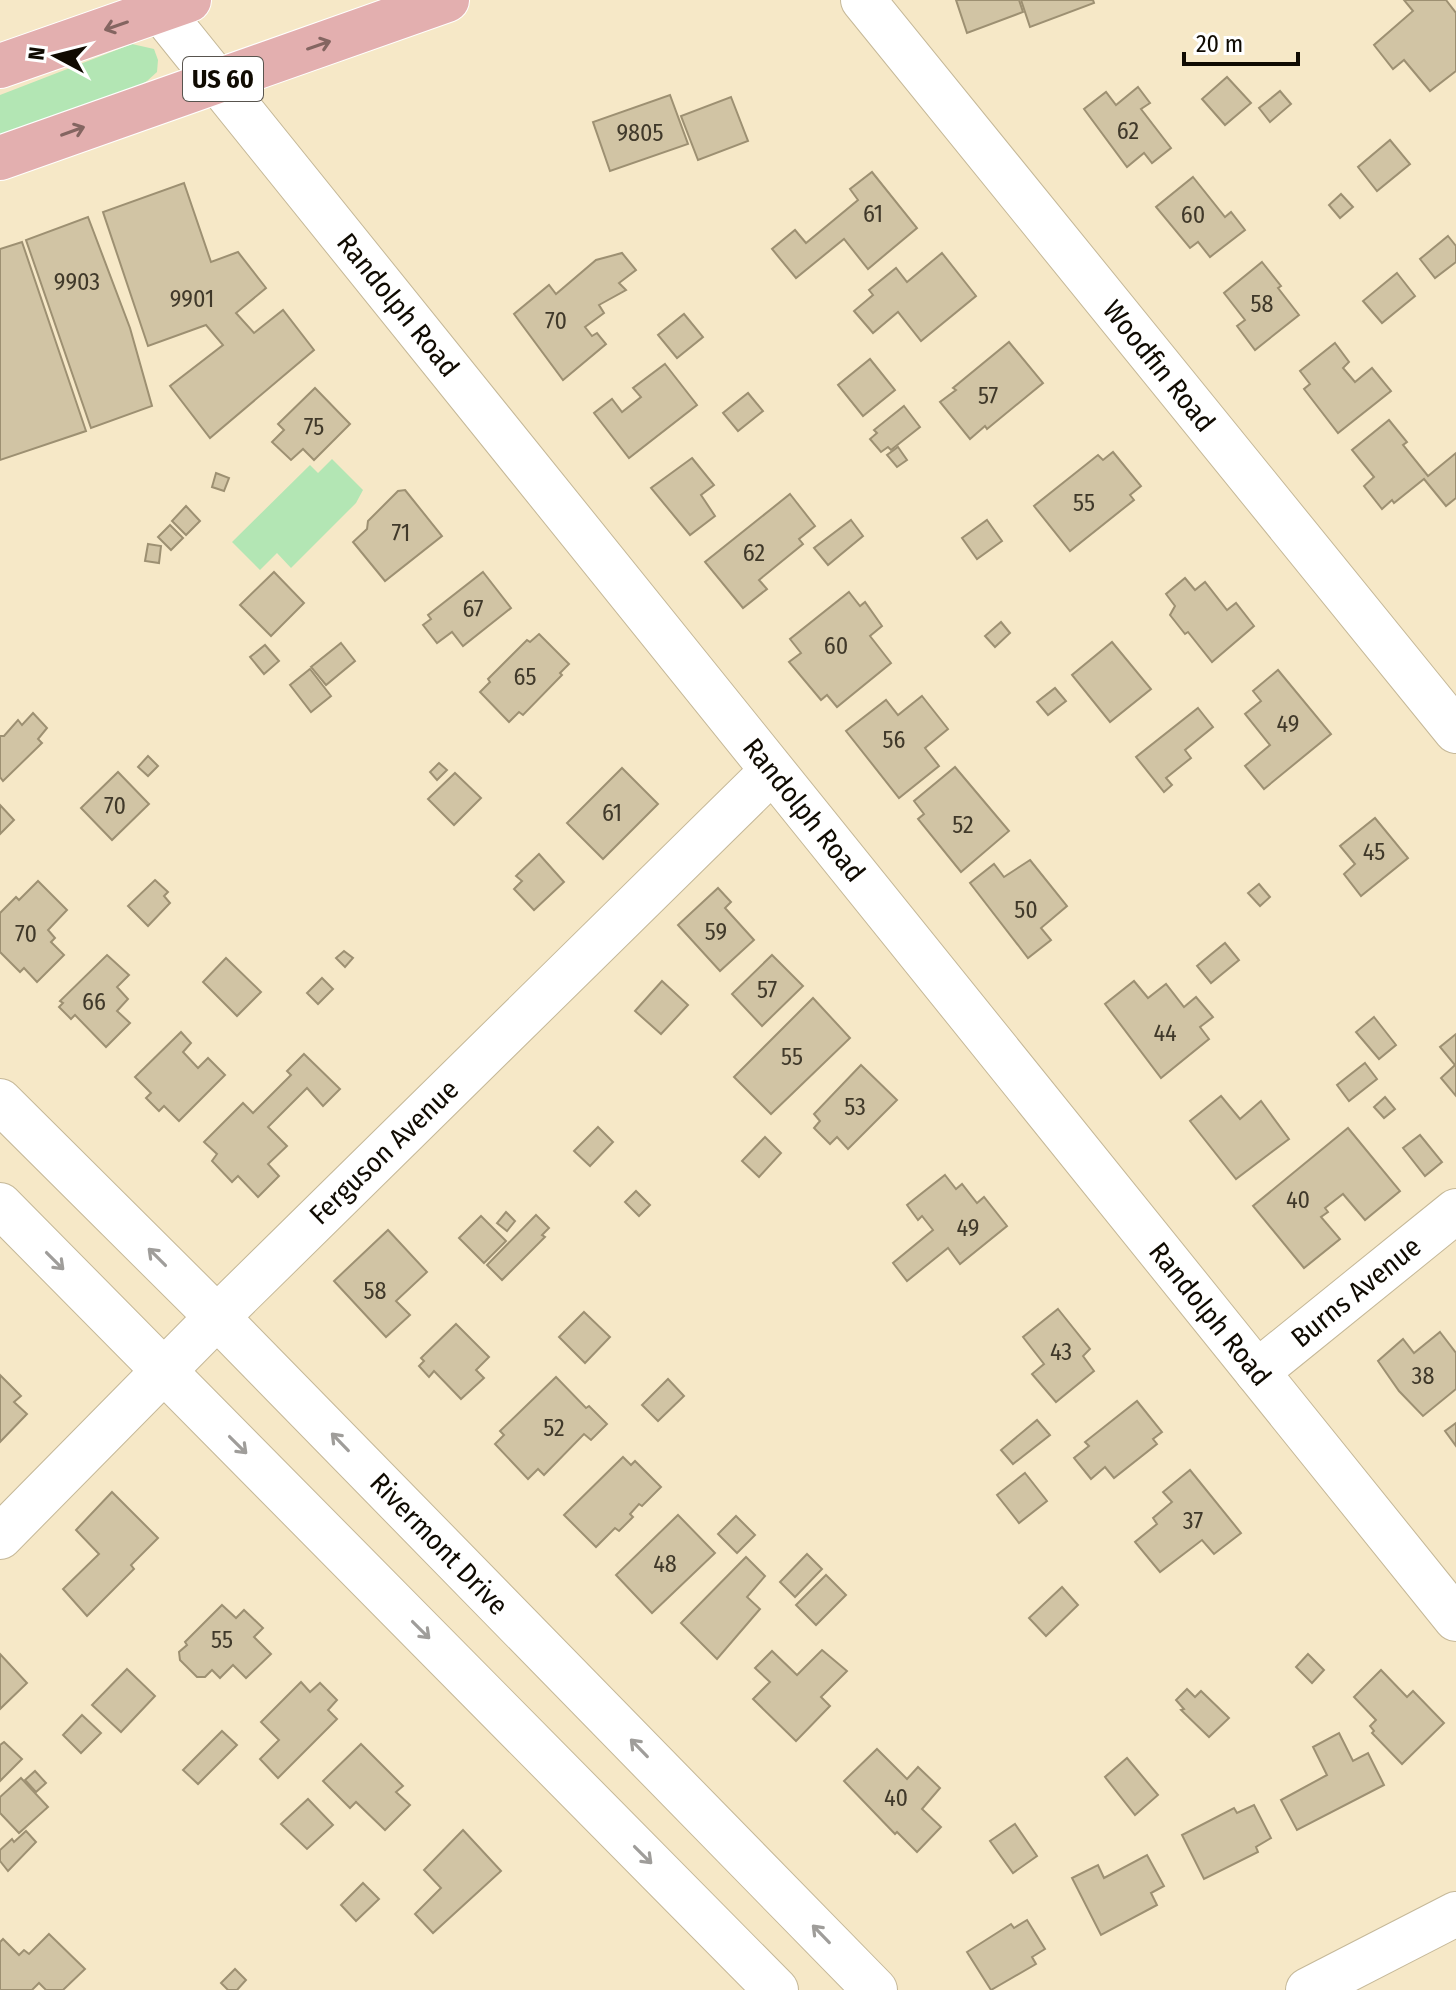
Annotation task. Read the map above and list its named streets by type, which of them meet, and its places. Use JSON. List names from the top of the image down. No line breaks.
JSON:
{"streets":{"main road":["US 60"],"street":["Randolph Road","Woodfin Road","Ferguson Avenue","Burns Avenue","Rivermont Drive"]},"crossings":[["US 60","Randolph Road"],["Randolph Road","Ferguson Avenue"],["Randolph Road","Burns Avenue"],["Ferguson Avenue","Rivermont Drive"]],"house_numbers":["62","9805","61","60","9903","9901","58","70","57","75","55","71","62","67","60","65","49","56","70","61","52","45","50","59","70","57","66","44","55","53","40","49","58","43","38","52","37","48","55","40"],"scale_bar":"20 m","north":"left"}
